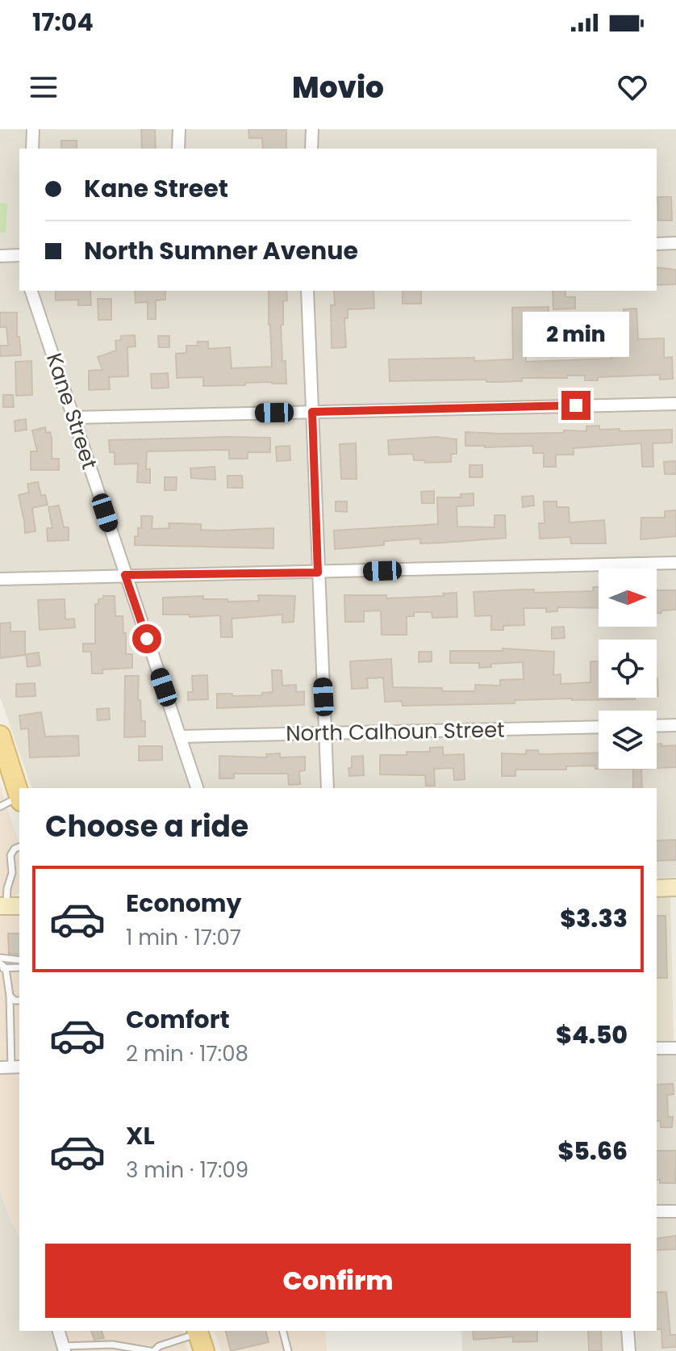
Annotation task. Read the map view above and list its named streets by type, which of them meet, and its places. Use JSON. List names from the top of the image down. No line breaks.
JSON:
{"streets":{"street":["Kane Street","North Calhoun Street"]},"crossings":[["Kane Street","North Calhoun Street"]],"north":"right","page":{"status":"17:04","header":"Movio","banner":["Kane Street","North Sumner Avenue"],"bubble":"2 min","heading":"Choose a ride","list":[{"name":"Economy","note":"1 min · 17:07","value":"$3.33"},{"name":"Comfort","note":"2 min · 17:08","value":"$4.50"},{"name":"XL","note":"3 min · 17:09","value":"$5.66"}],"buttons":"Confirm"}}
